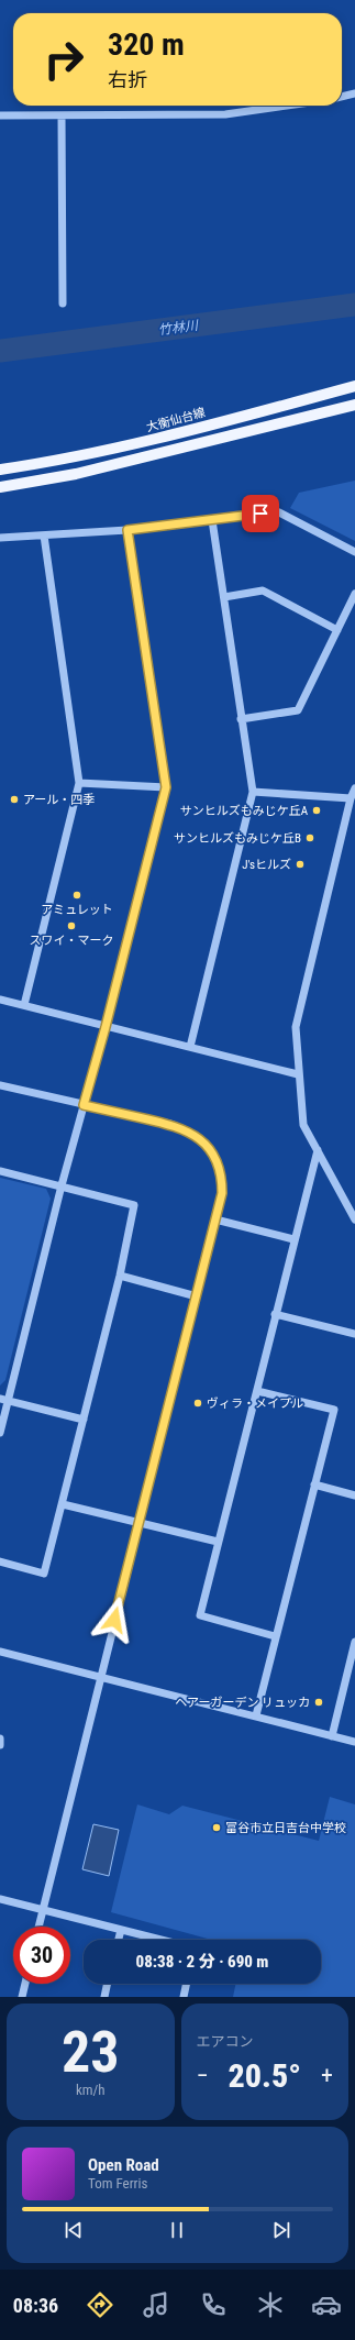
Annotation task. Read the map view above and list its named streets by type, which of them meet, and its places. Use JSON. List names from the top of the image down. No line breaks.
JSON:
{"streets":{"main road":["大衡仙台線"]},"water":["竹林川"],"places":["アール・四季","サンヒルズもみじケ丘A","サンヒルズもみじケ丘B","J'sヒルズ","アミュレット","スワイ・マーク","ヴィラ・メイプル","ヘアーガーデン リュッカ","富谷市立日吉台中学校"],"page":{"turn":["320 m","右折"],"limit":"30","trip":"08:38 · 2 分 · 690 m","tile":[["23","km/h"],"エアコン"],"heat":["−","20.5°","+"],"song":["Open Road","Tom Ferris"],"tabs":"08:36"}}
